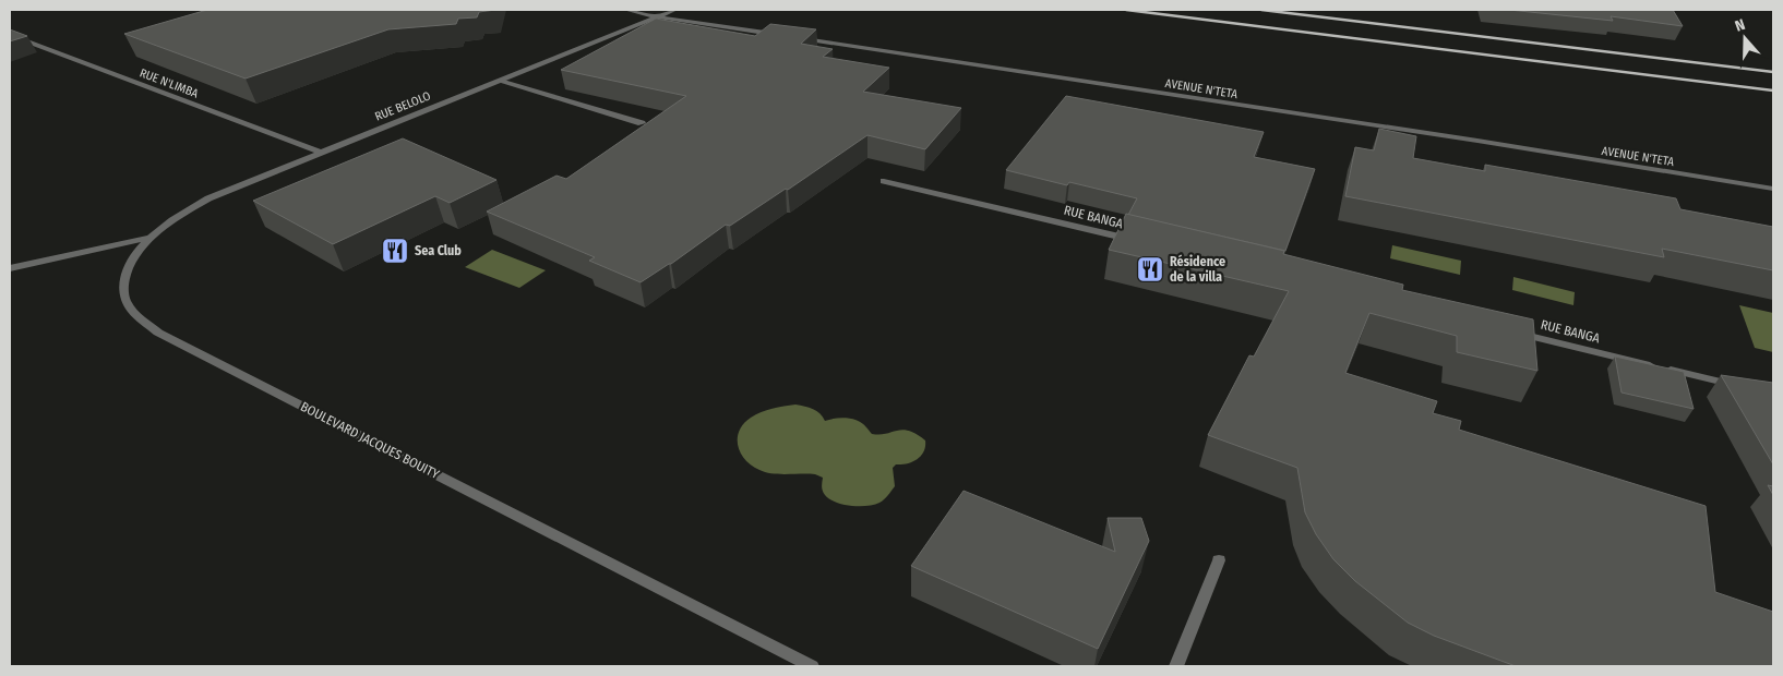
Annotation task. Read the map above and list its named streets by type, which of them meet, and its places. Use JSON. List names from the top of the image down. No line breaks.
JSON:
{"streets":{"street":["RUE N'LIMBA","AVENUE N'TETA","RUE BELOLO","RUE BANGA","BOULEVARD JACQUES BOUITY"]},"crossings":[["RUE N'LIMBA","RUE BELOLO"],["RUE BELOLO","BOULEVARD JACQUES BOUITY"]],"places":{"restaurant":["Sea Club","Résidence de la villa"]},"north":"top"}
